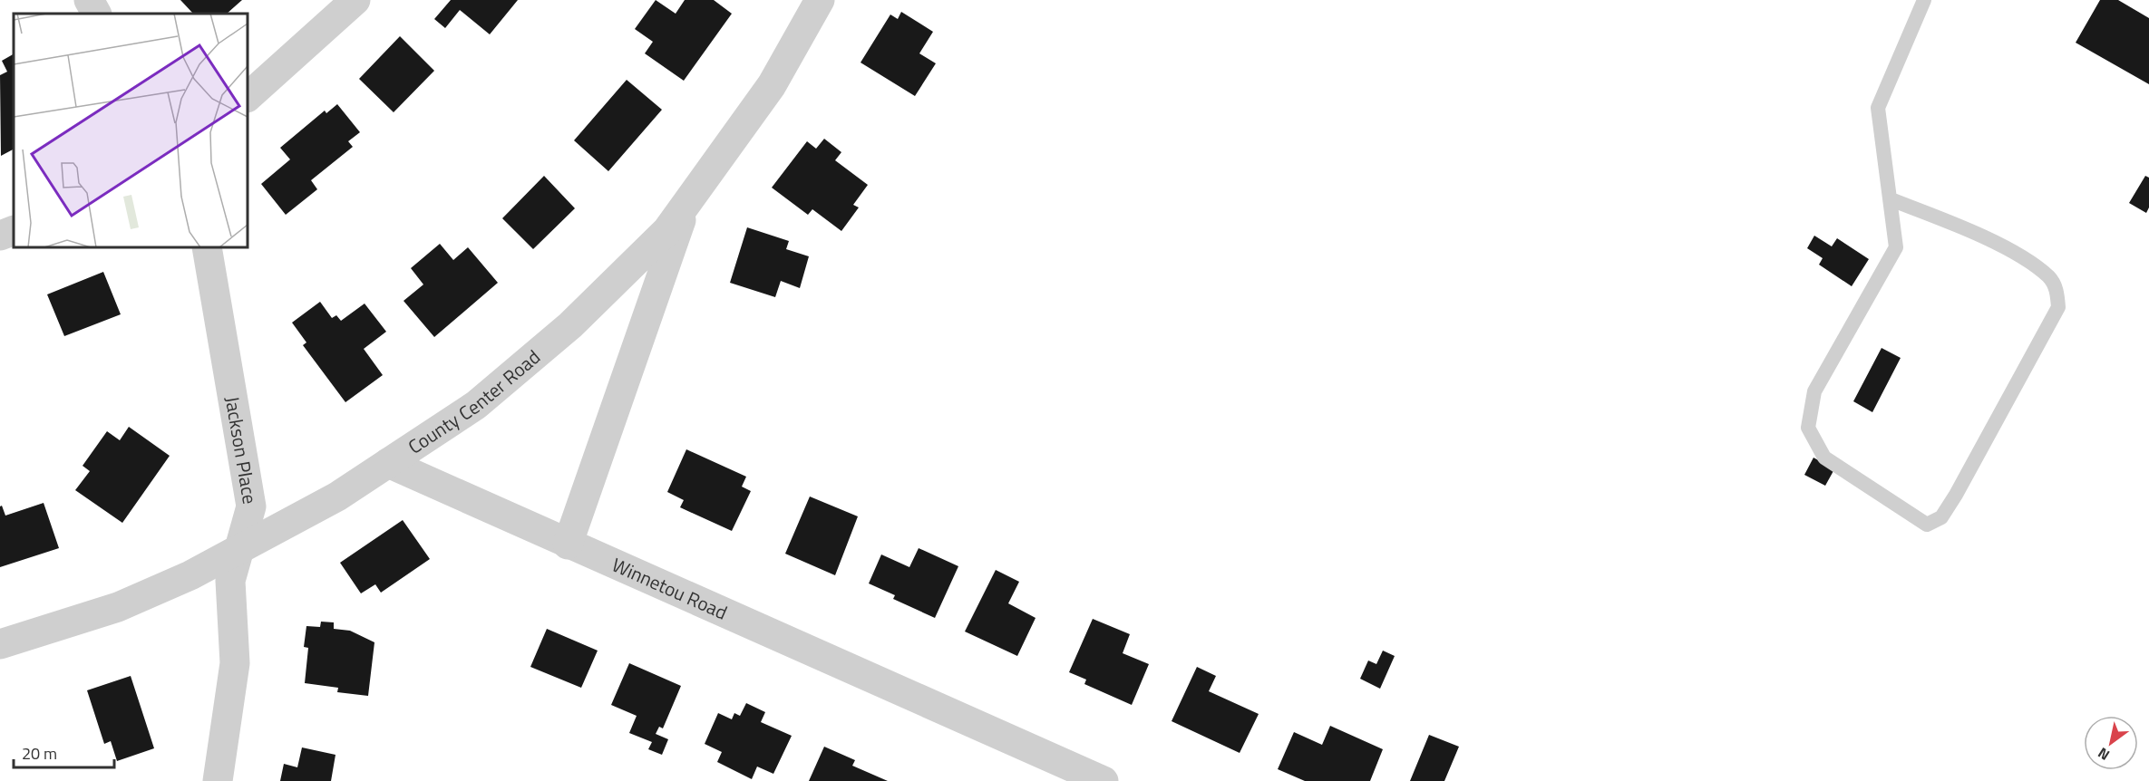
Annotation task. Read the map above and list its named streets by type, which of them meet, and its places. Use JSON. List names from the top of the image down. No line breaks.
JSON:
{"streets":{"street":["County Center Road","Jackson Place","Winnetou Road"]},"crossings":[["County Center Road","Jackson Place"],["County Center Road","Winnetou Road"]],"scale_bar":"20 m","north":"bottom left"}
